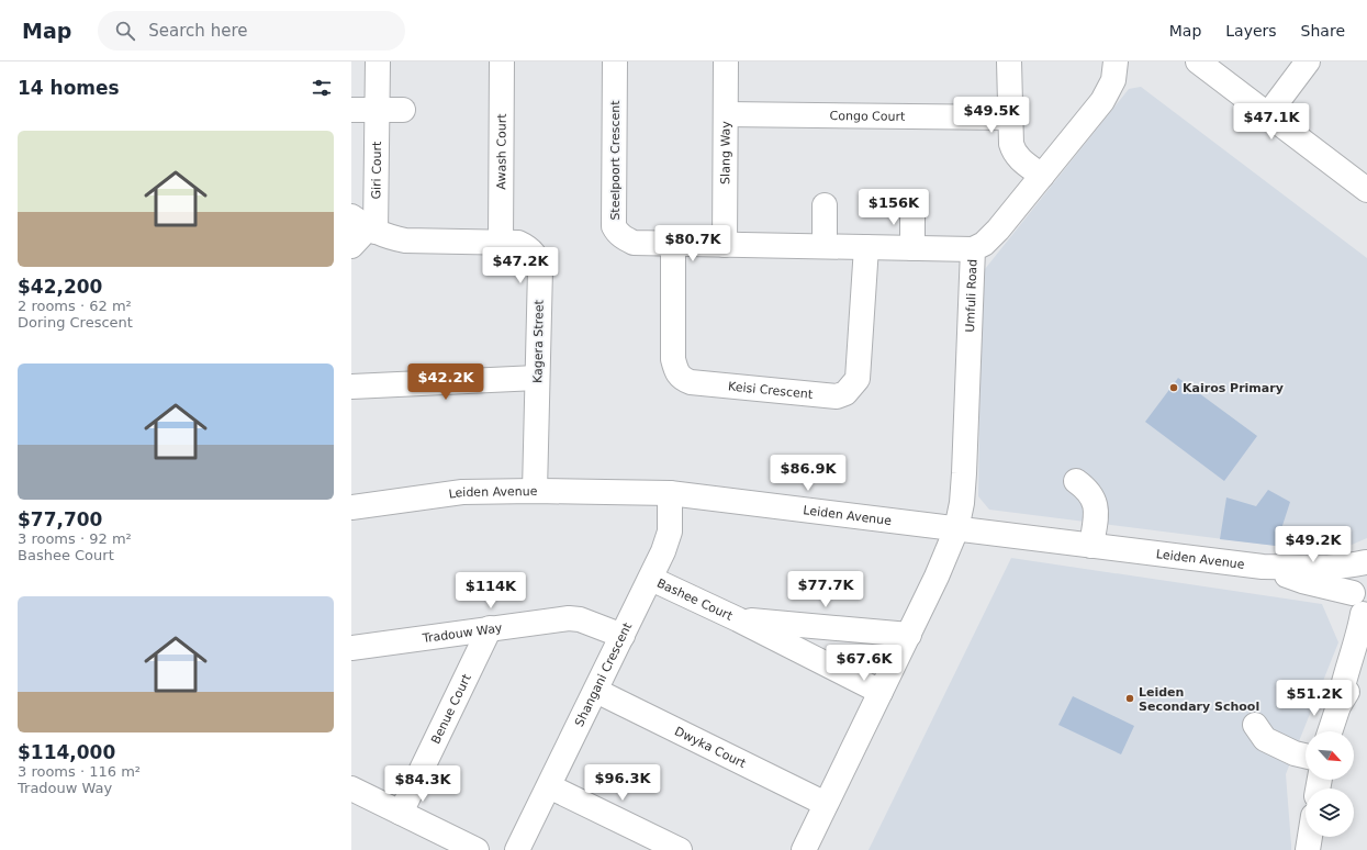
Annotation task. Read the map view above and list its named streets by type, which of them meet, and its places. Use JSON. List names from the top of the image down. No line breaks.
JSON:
{"streets":{"street":["Congo Court","Awash Court","Slang Way","Steelpoort Crescent","Giri Court","Umfuli Road","Kagera Street","Keisi Crescent","Leiden Avenue","Bashee Court","Tradouw Way","Shangani Crescent","Benue Court","Dwyka Court"]},"crossings":[["Congo Court","Slang Way"],["Awash Court","Kagera Street"],["Slang Way","Steelpoort Crescent"],["Steelpoort Crescent","Umfuli Road"],["Steelpoort Crescent","Keisi Crescent"],["Giri Court","Kagera Street"],["Umfuli Road","Leiden Avenue"],["Kagera Street","Leiden Avenue"],["Leiden Avenue","Shangani Crescent"],["Bashee Court","Shangani Crescent"],["Tradouw Way","Shangani Crescent"],["Tradouw Way","Benue Court"],["Shangani Crescent","Dwyka Court"]],"places":["Kairos Primary","Leiden Secondary School"],"north":"bottom right","page":{"header":"Map","search":"Search here","nav":["Map","Layers","Share"],"heading":"14 homes","price":["$49.5K","$47.1K","$156K","$80.7K","$47.2K","$42.2K","$86.9K","$49.2K","$77.7K","$114K","$67.6K","$51.2K","$96.3K","$84.3K"],"list":[{"name":"$42,200","note":"2 rooms · 62 m² · Doring Crescent"},{"name":"$77,700","note":"3 rooms · 92 m² · Bashee Court"},{"name":"$114,000","note":"3 rooms · 116 m² · Tradouw Way"}]}}
